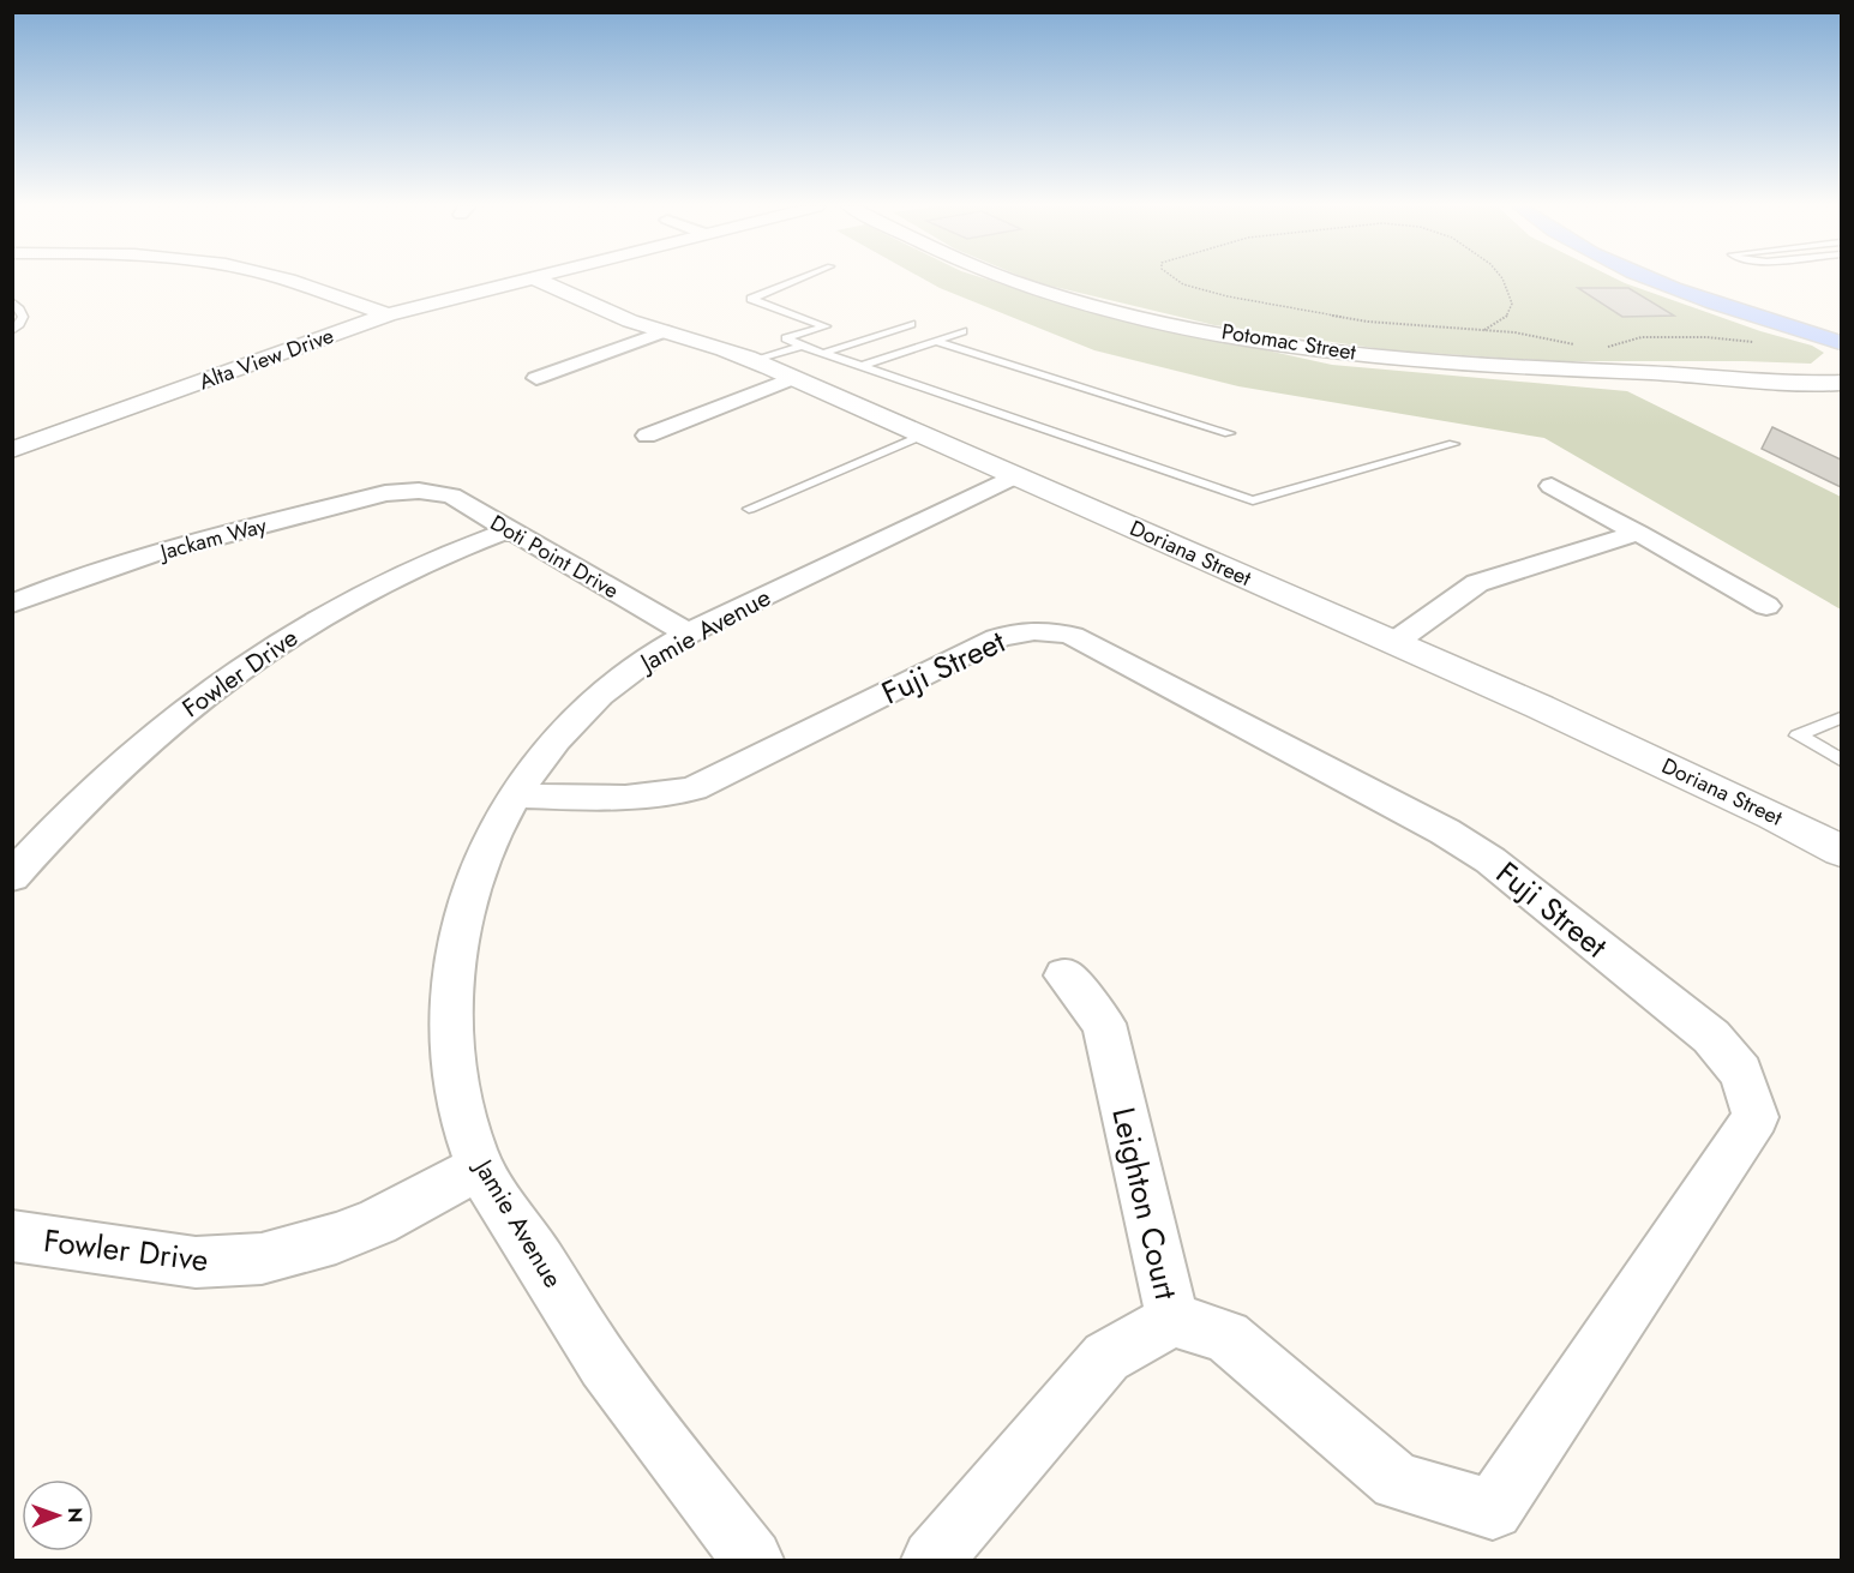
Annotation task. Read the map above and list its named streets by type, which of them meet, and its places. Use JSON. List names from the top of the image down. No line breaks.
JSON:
{"streets":{"street":["Potomac Street","Alta View Drive","Jackam Way","Doriana Street","Doti Point Drive","Jamie Avenue","Fuji Street","Fowler Drive","Leighton Court"]},"crossings":[["Jackam Way","Doti Point Drive"],["Doriana Street","Jamie Avenue"],["Doti Point Drive","Jamie Avenue"],["Doti Point Drive","Fowler Drive"],["Jamie Avenue","Fuji Street"],["Jamie Avenue","Fowler Drive"],["Fuji Street","Leighton Court"]],"north":"right"}
